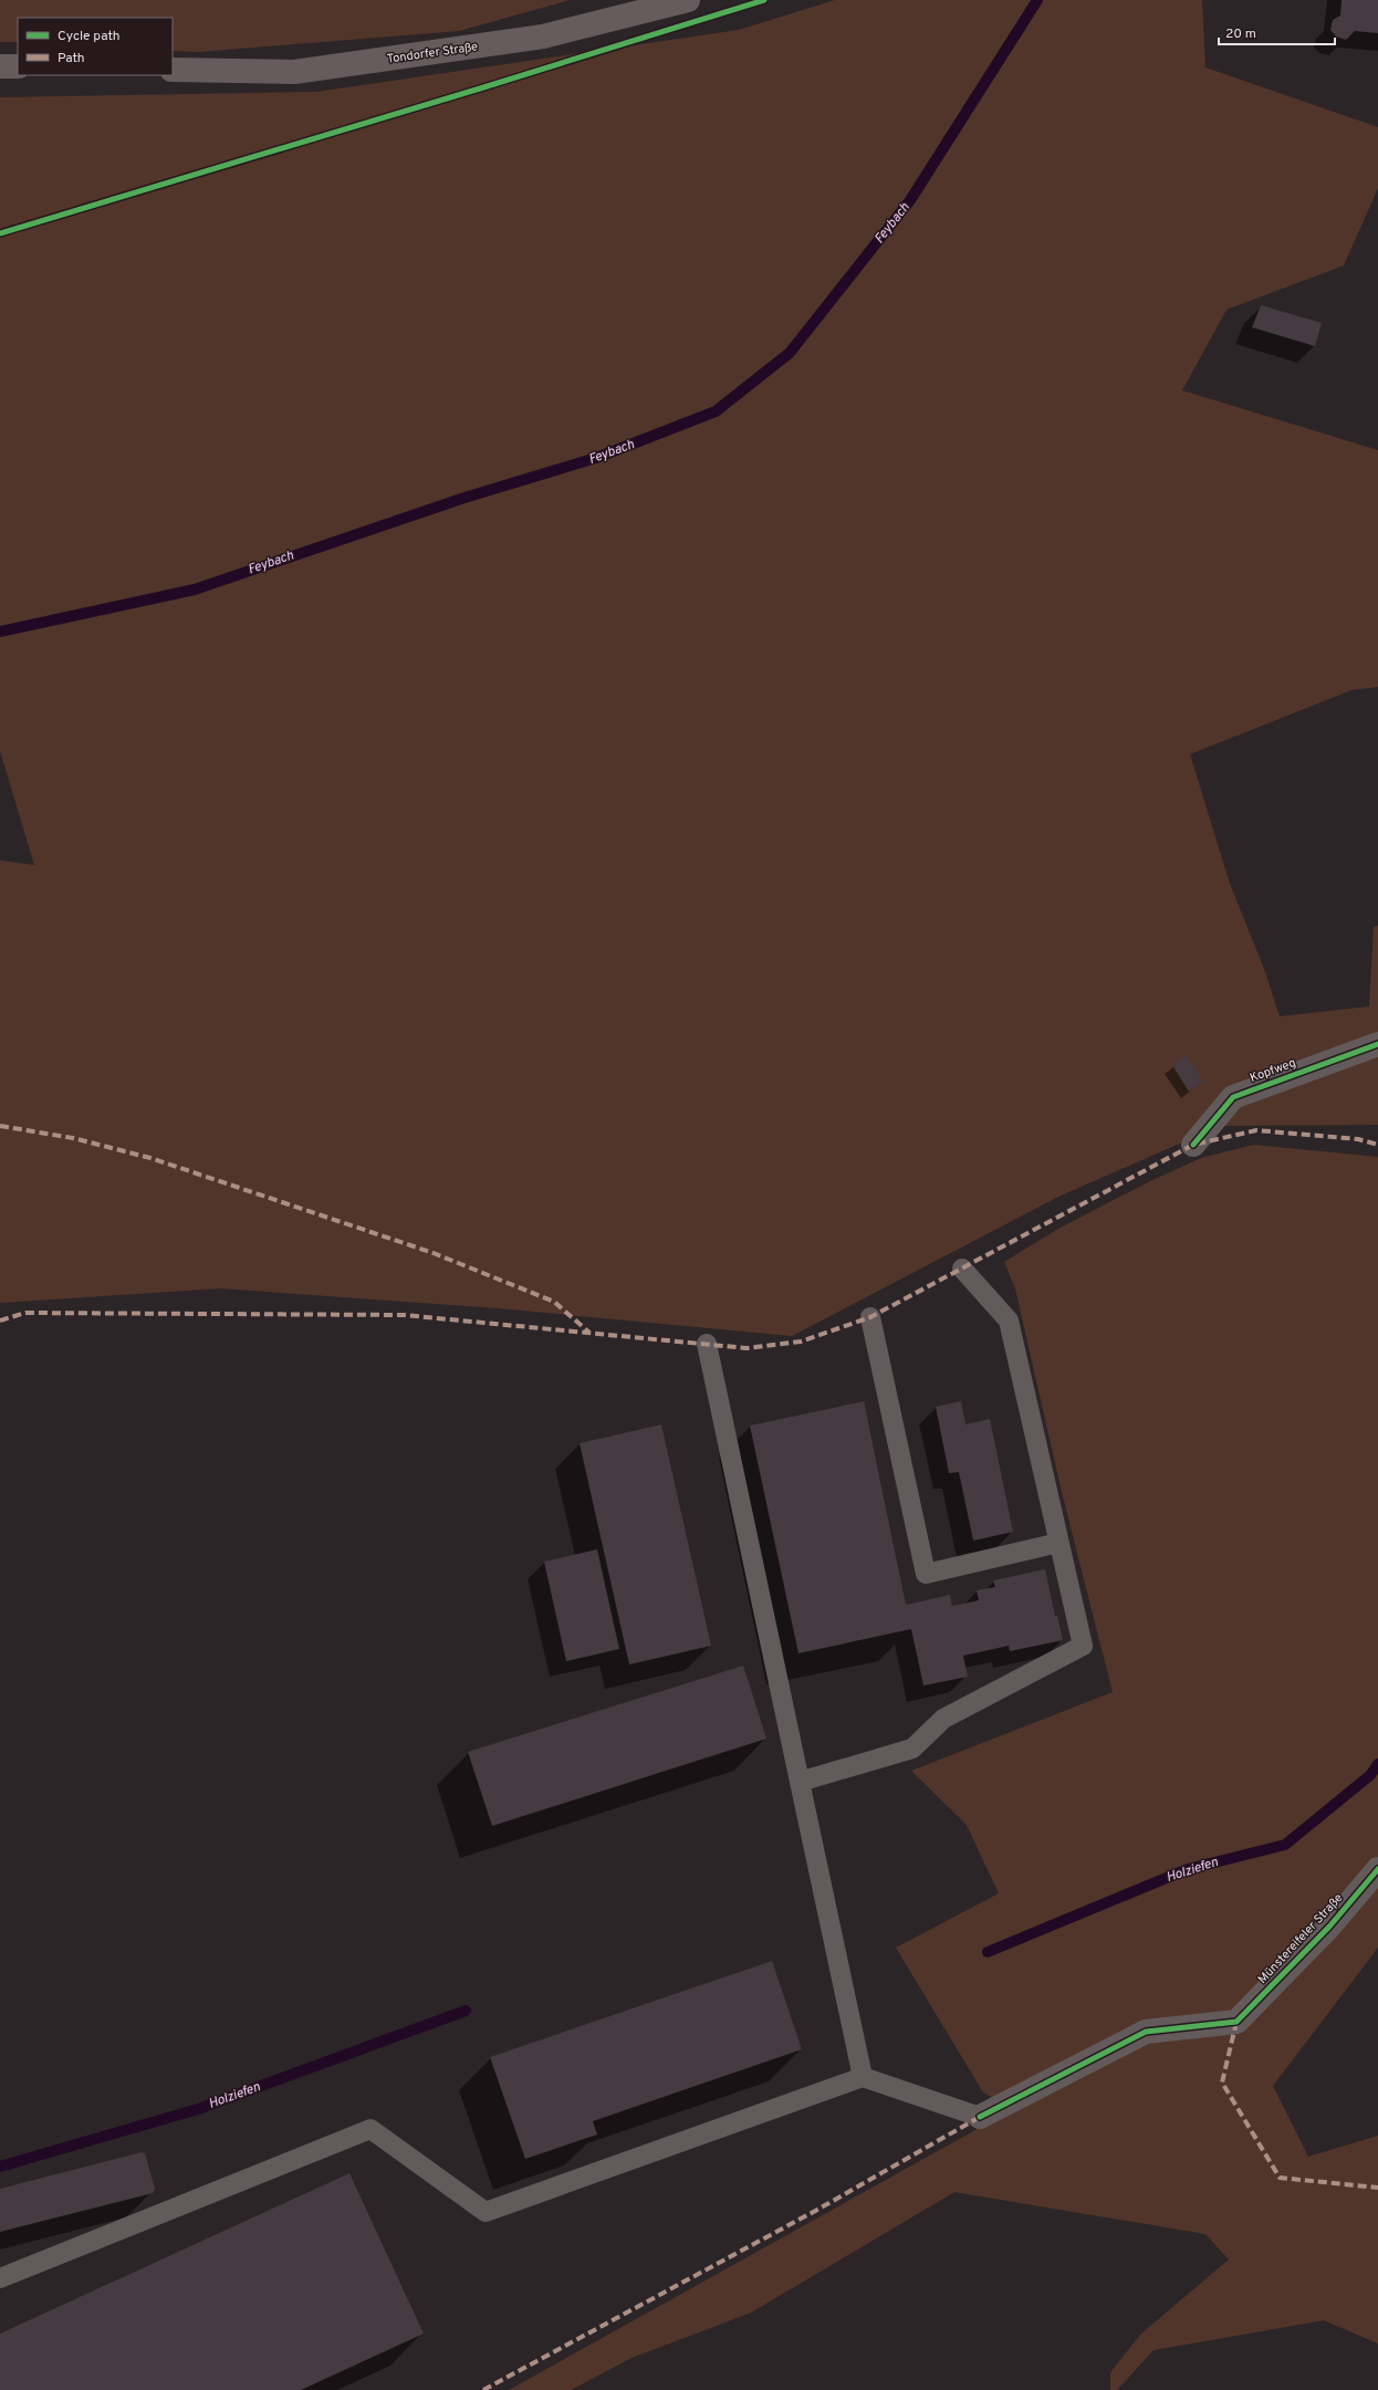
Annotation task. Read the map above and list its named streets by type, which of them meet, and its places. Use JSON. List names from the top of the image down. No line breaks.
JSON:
{"streets":{"main road":["Tondorfer Straße"],"street":["Kopfweg","Münstereifeler Straße"]},"water":["Feybach","Holziefen"],"legend":["Cycle path","Path"],"scale_bar":"20 m"}
